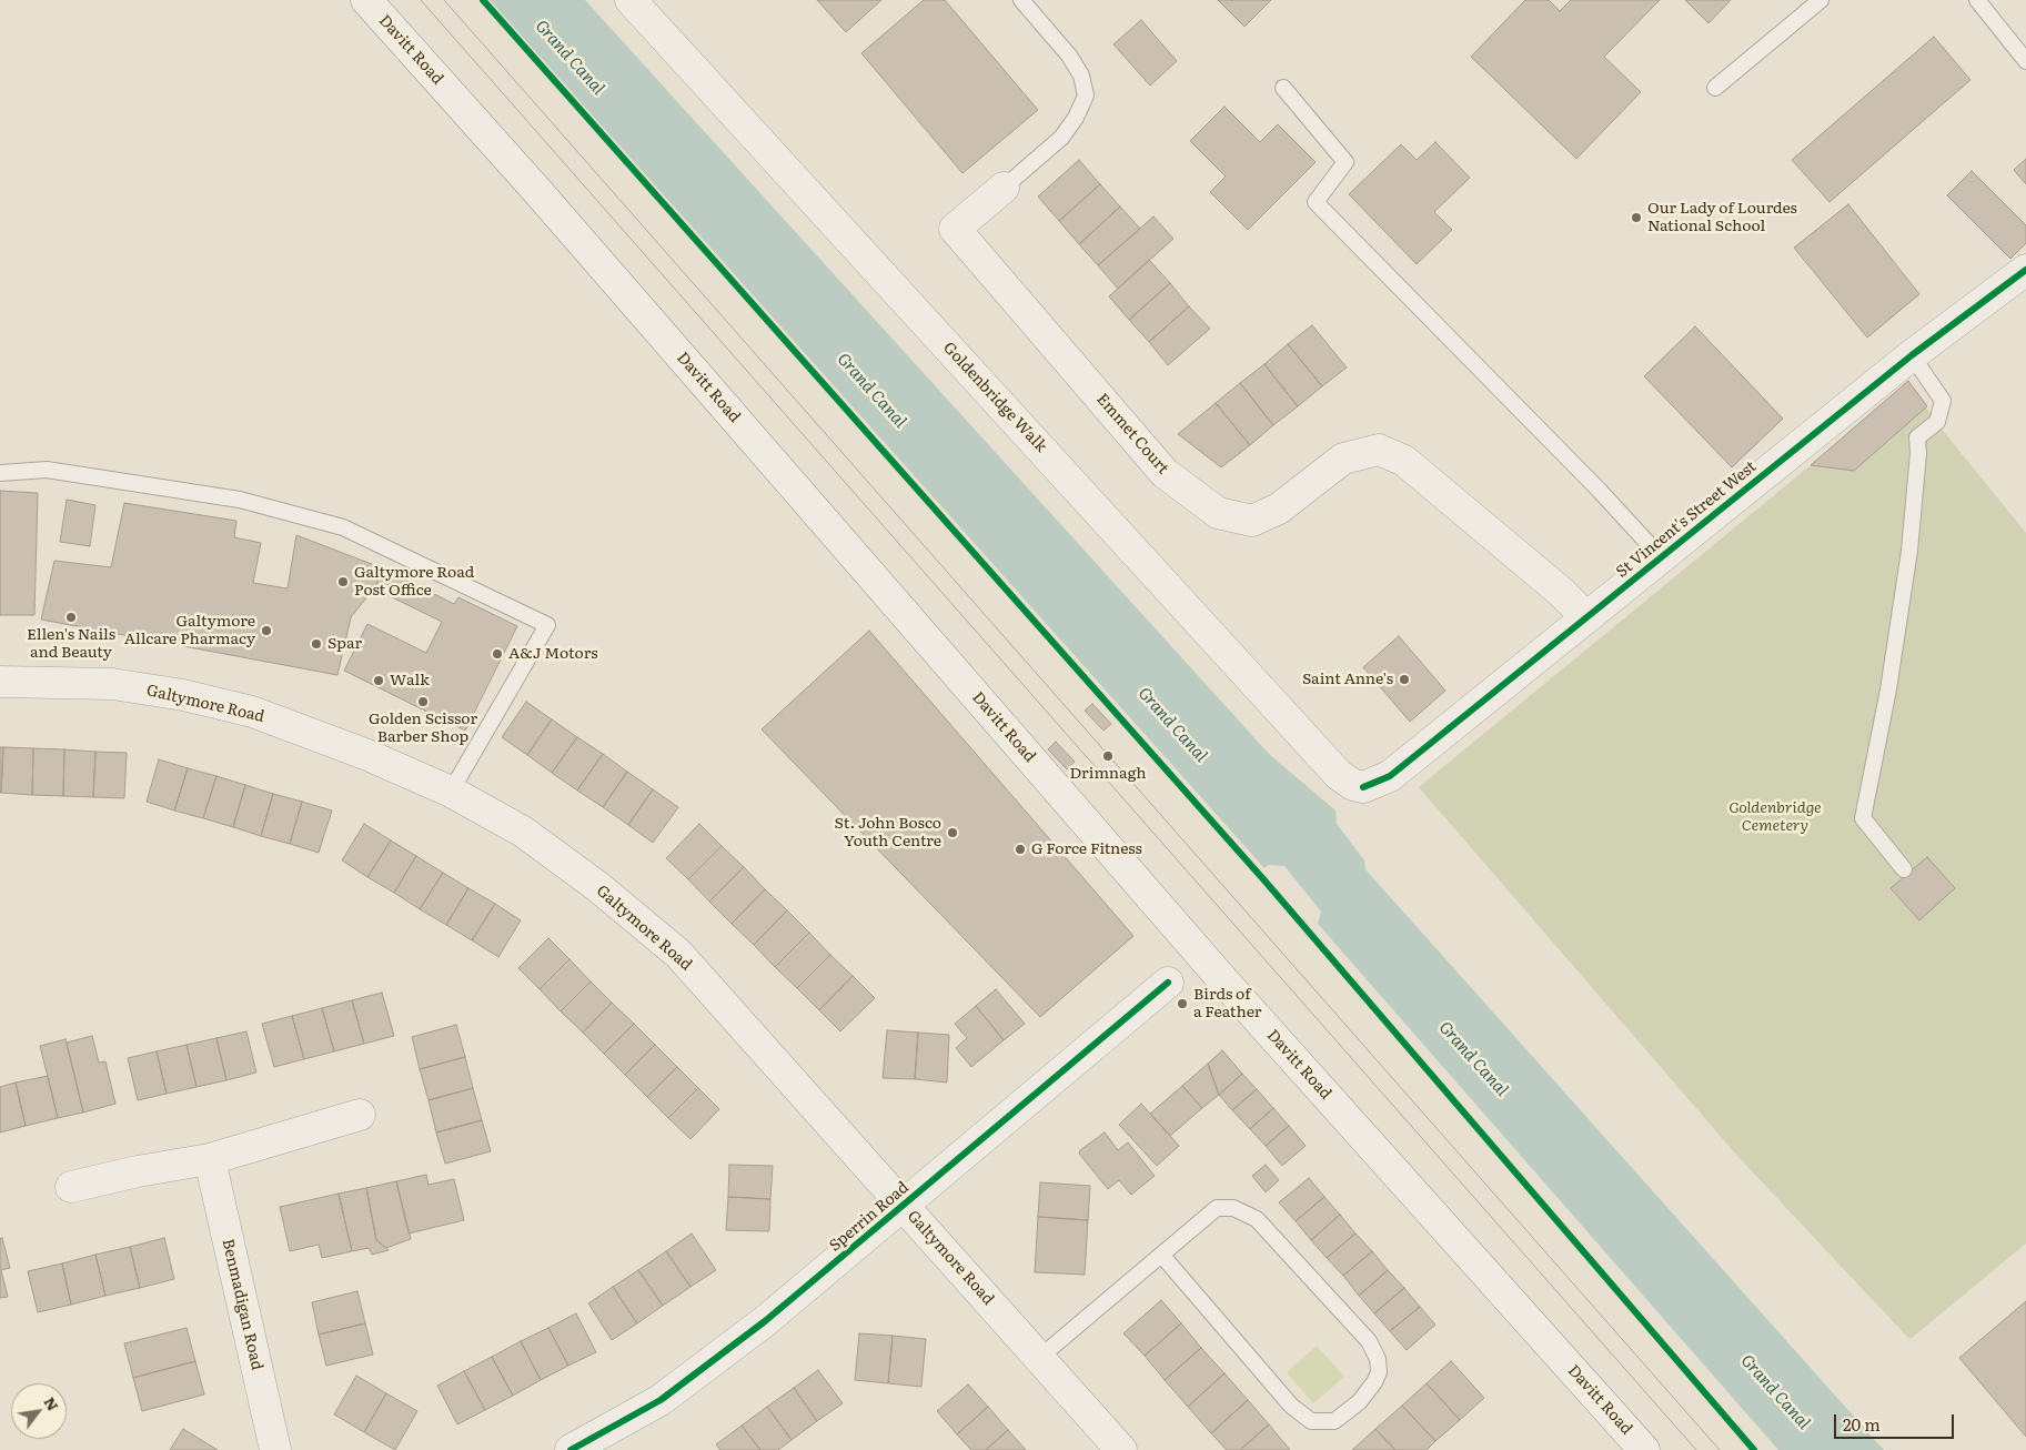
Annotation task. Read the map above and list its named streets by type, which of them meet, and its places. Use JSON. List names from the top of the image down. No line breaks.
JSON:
{"streets":{"street":["Davitt Road","Goldenbridge Walk","Emmet Court","St Vincent's Street West","Galtymore Road","Sperrin Road","Benmadigan Road"]},"crossings":[["Goldenbridge Walk","St Vincent's Street West"],["Emmet Court","St Vincent's Street West"],["Galtymore Road","Sperrin Road"]],"water":["Grand Canal"],"parks":["Goldenbridge Cemetery"],"places":["Our Lady of Lourdes National School","Galtymore Road Post Office","Ellen's Nails and Beauty","Galtymore Allcare Pharmacy","Spar","A&J Motors","Saint Anne's","Walk","Golden Scissor Barber Shop","Drimnagh","St. John Bosco Youth Centre","G Force Fitness","Birds of a Feather"],"scale_bar":"20 m","north":"top right"}
